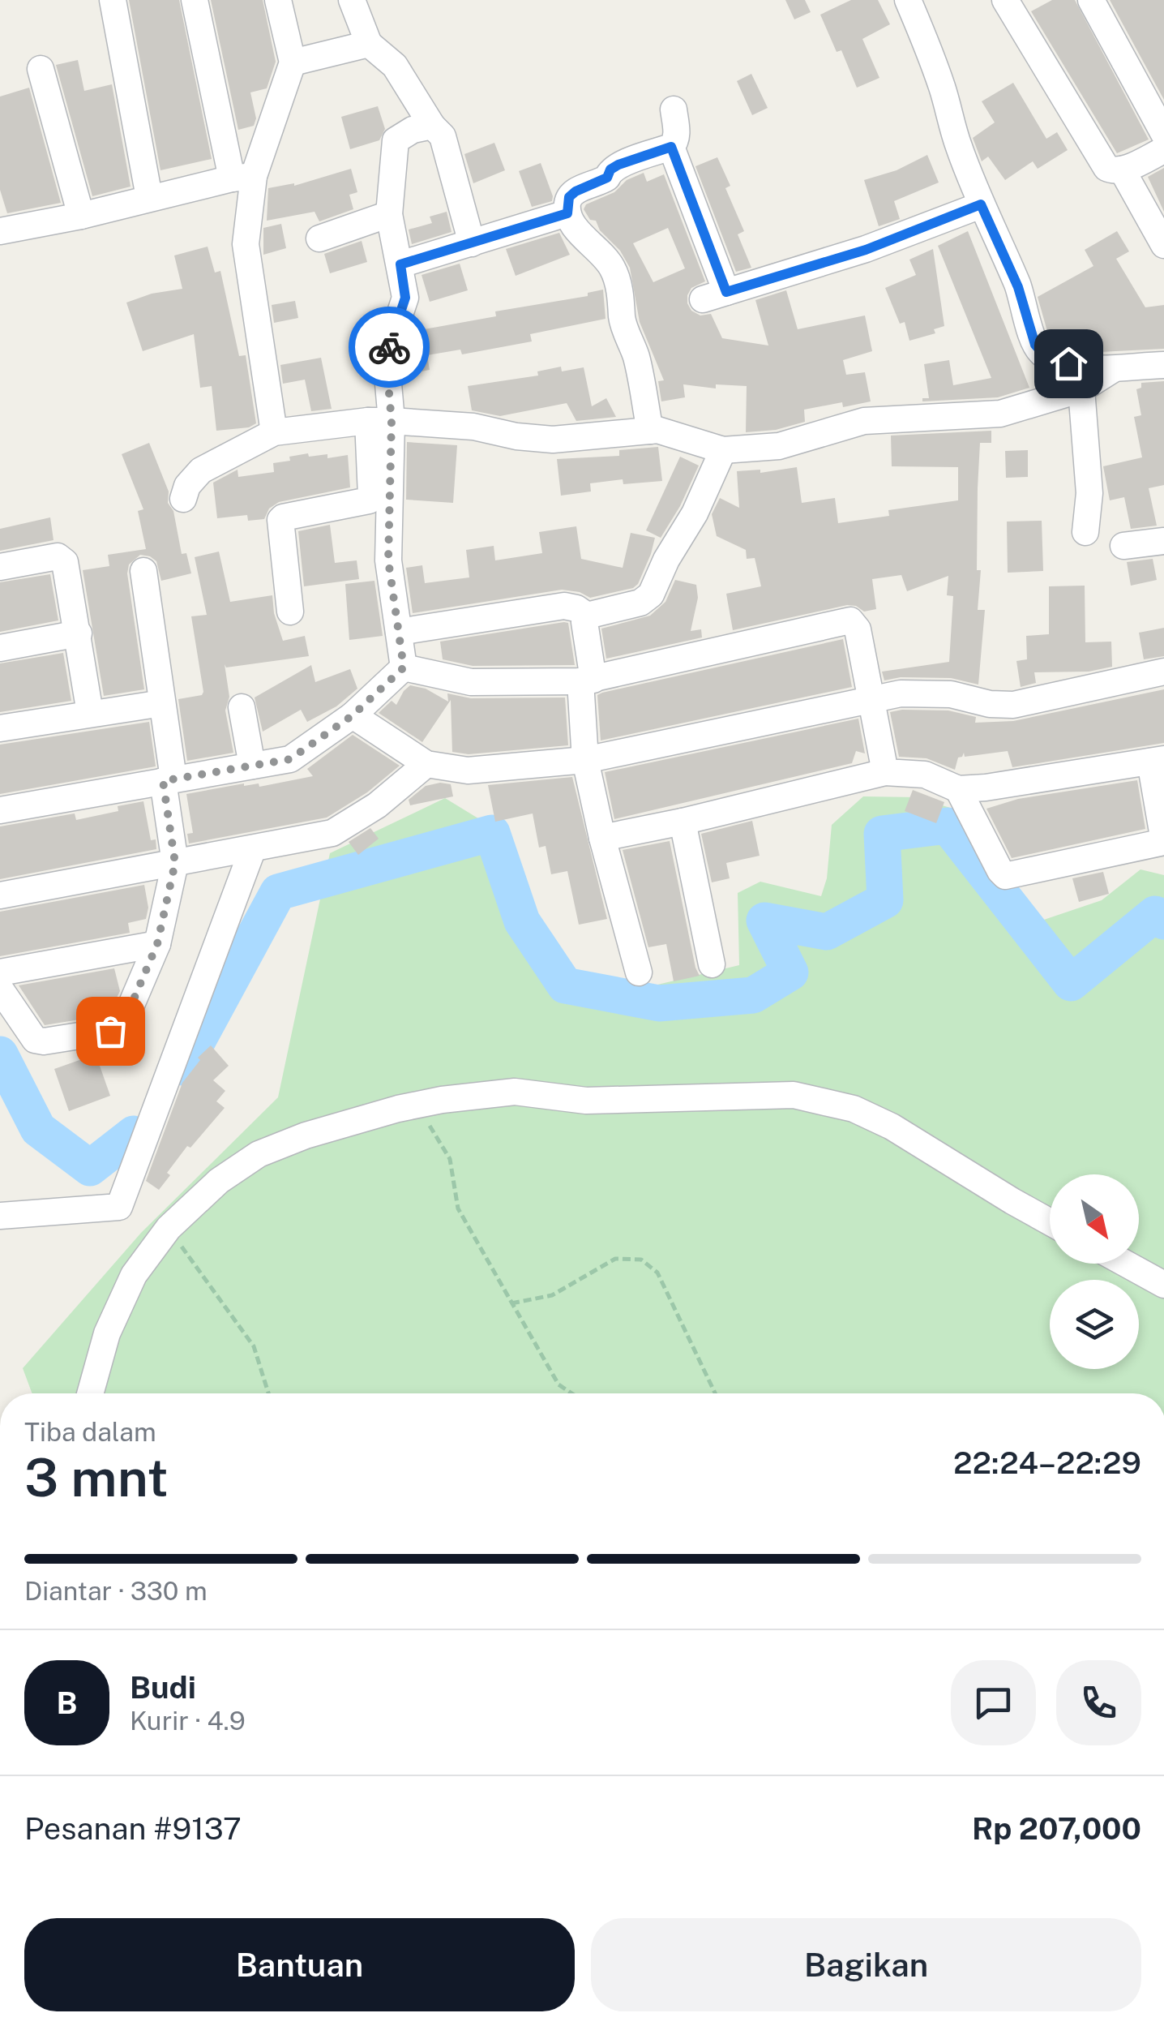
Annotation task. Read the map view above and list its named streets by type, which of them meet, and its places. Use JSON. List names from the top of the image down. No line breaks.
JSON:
{"north":"bottom right","page":{"heading":["3 mnt","Tiba dalam","22:24–22:29"],"panel":["Budi","Kurir · 4.9","Pesanan #9137","Rp 207,000"],"bar":"Diantar · 330 m","round":"B","buttons":["Bantuan","Bagikan"]}}
